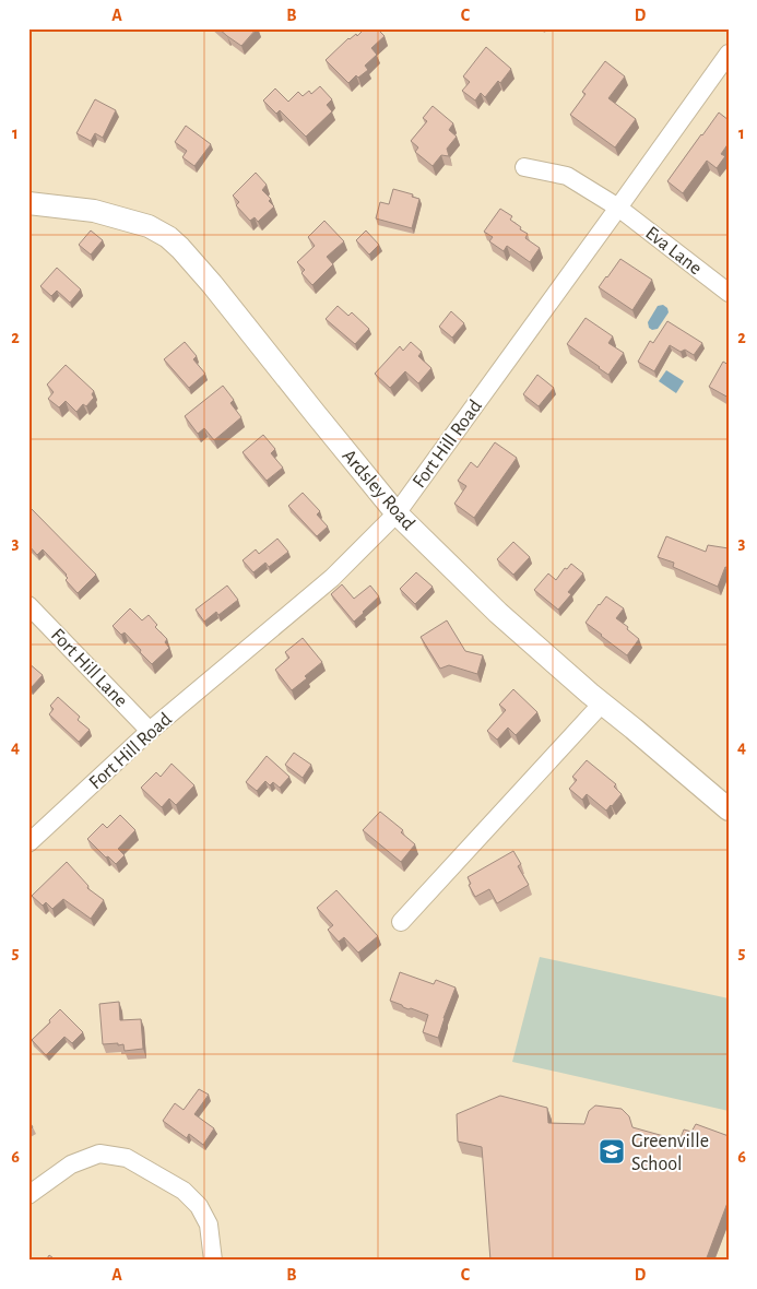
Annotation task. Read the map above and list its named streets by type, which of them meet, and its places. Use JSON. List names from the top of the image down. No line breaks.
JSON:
{"streets":{"main road":["Ardsley Road"],"street":["Eva Lane","Fort Hill Road","Fort Hill Lane"]},"crossings":[["Eva Lane","Fort Hill Road"],["Fort Hill Road","Ardsley Road"],["Fort Hill Road","Fort Hill Lane"]],"places":{"school or university":["Greenville School"]},"grid":{"columns":["A","B","C","D"],"rows":["1","2","3","4","5","6"]}}
